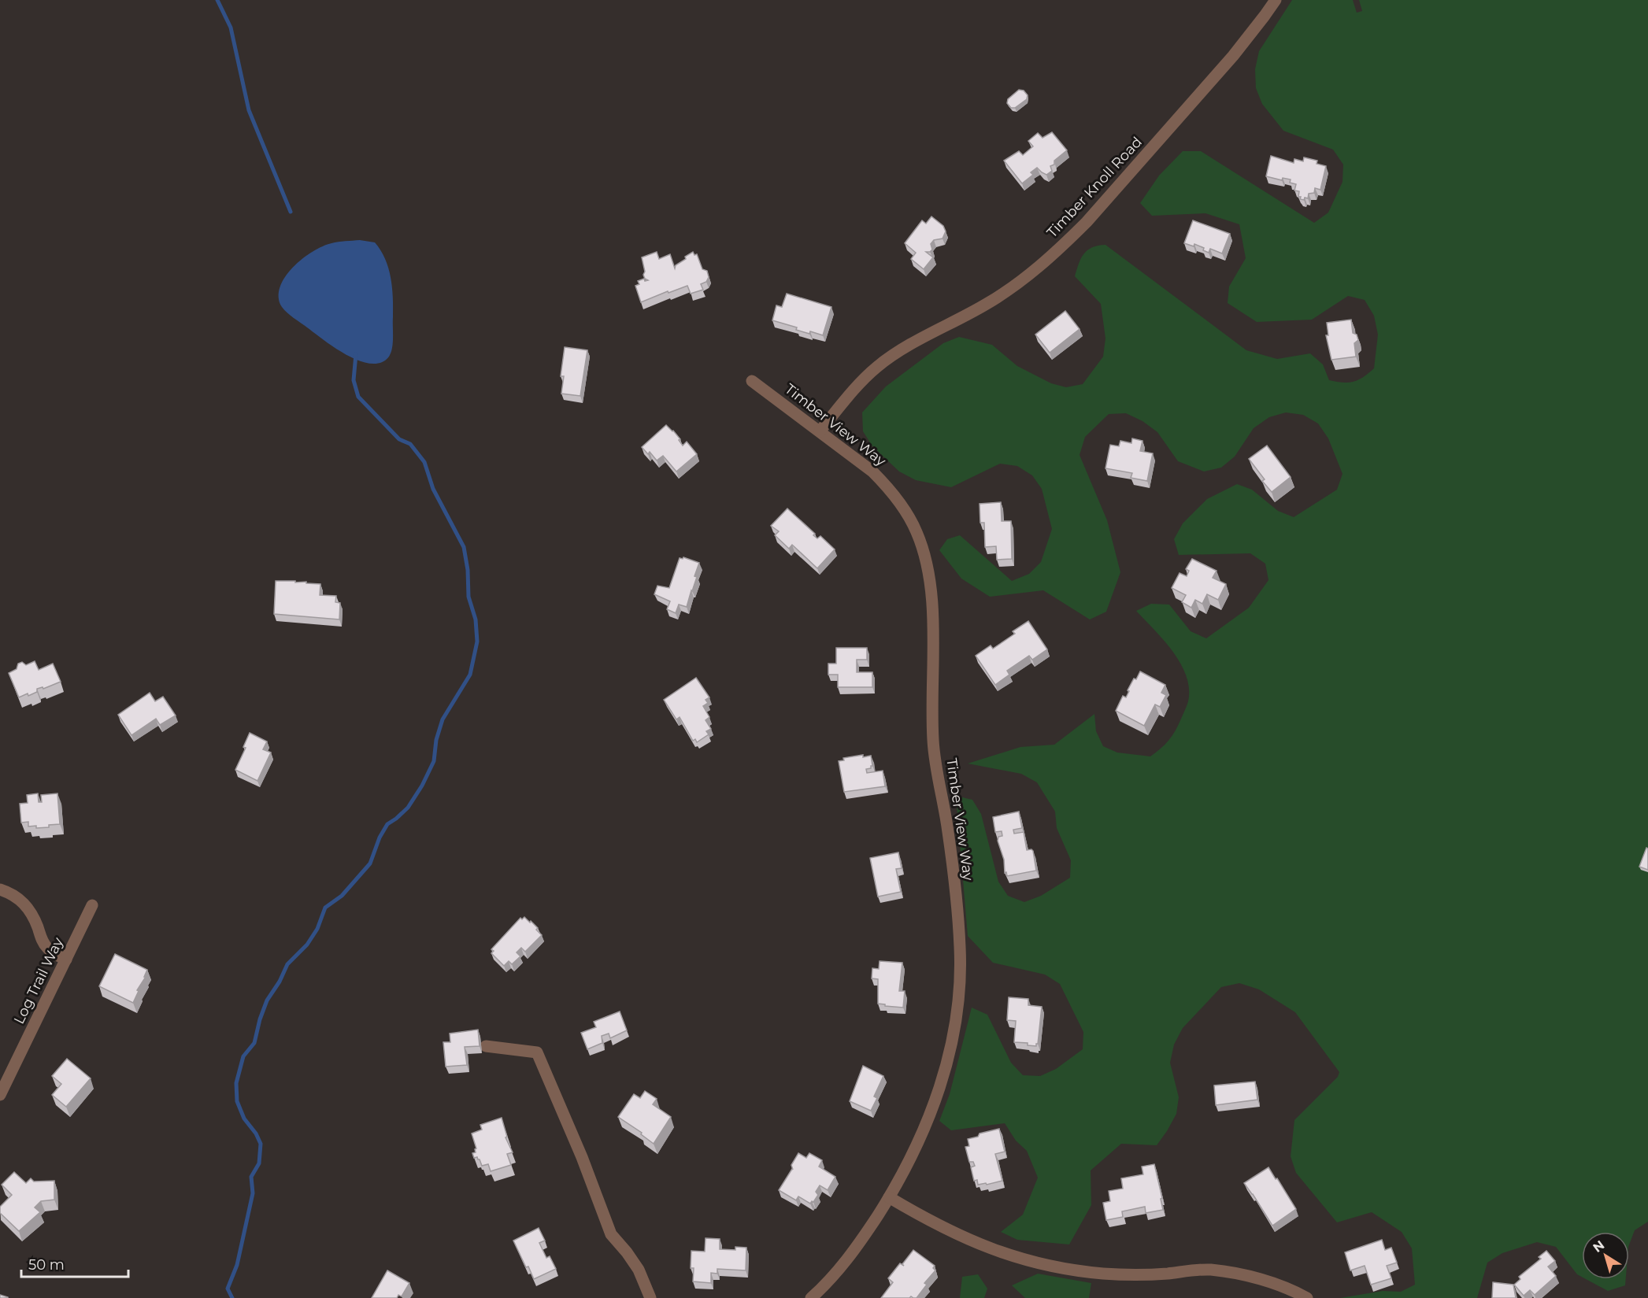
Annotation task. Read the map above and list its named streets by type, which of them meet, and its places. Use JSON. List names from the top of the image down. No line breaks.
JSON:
{"streets":{"street":["Timber Knoll Road","Timber View Way","Log Trail Way"]},"crossings":[["Timber Knoll Road","Timber View Way"]],"scale_bar":"50 m","north":"top left"}
